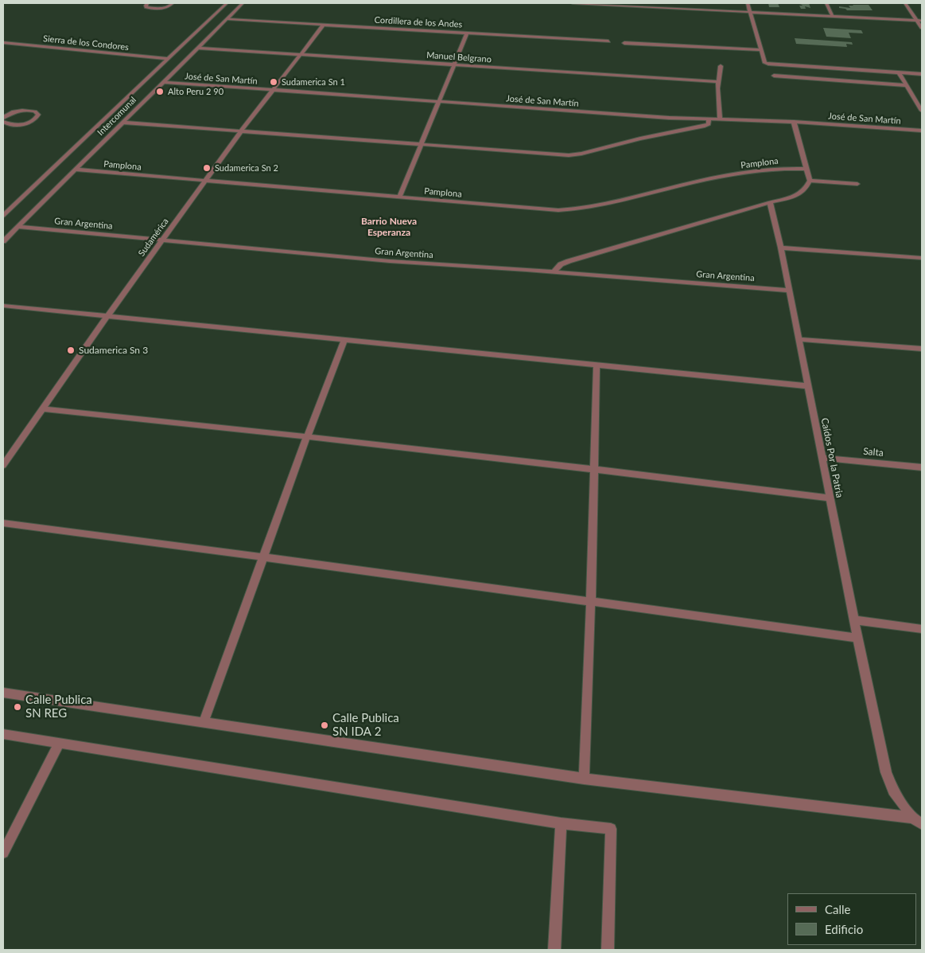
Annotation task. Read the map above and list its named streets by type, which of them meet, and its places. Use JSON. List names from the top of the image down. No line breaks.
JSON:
{"streets":{"street":["Cordillera de los Andes","Sierra de los Condores","Manuel Belgrano","José de San Martín","Intercomunal","Pamplona","Gran Argentina","Sudamérica","Salta","Caídos Por la Patria"]},"crossings":[["Cordillera de los Andes","Intercomunal"],["Cordillera de los Andes","Sudamérica"],["Manuel Belgrano","Intercomunal"],["Manuel Belgrano","Sudamérica"],["José de San Martín","Intercomunal"],["José de San Martín","Sudamérica"],["Intercomunal","Pamplona"],["Intercomunal","Gran Argentina"],["Pamplona","Sudamérica"],["Gran Argentina","Sudamérica"],["Gran Argentina","Caídos Por la Patria"],["Salta","Caídos Por la Patria"]],"districts":["Barrio Nueva Esperanza"],"places":["Sudamerica Sn 1","Alto Peru 2 90","Sudamerica Sn 2","Sudamerica Sn 3","Calle Publica SN REG","Calle Publica SN IDA 2"],"legend":["Calle","Edificio"]}
